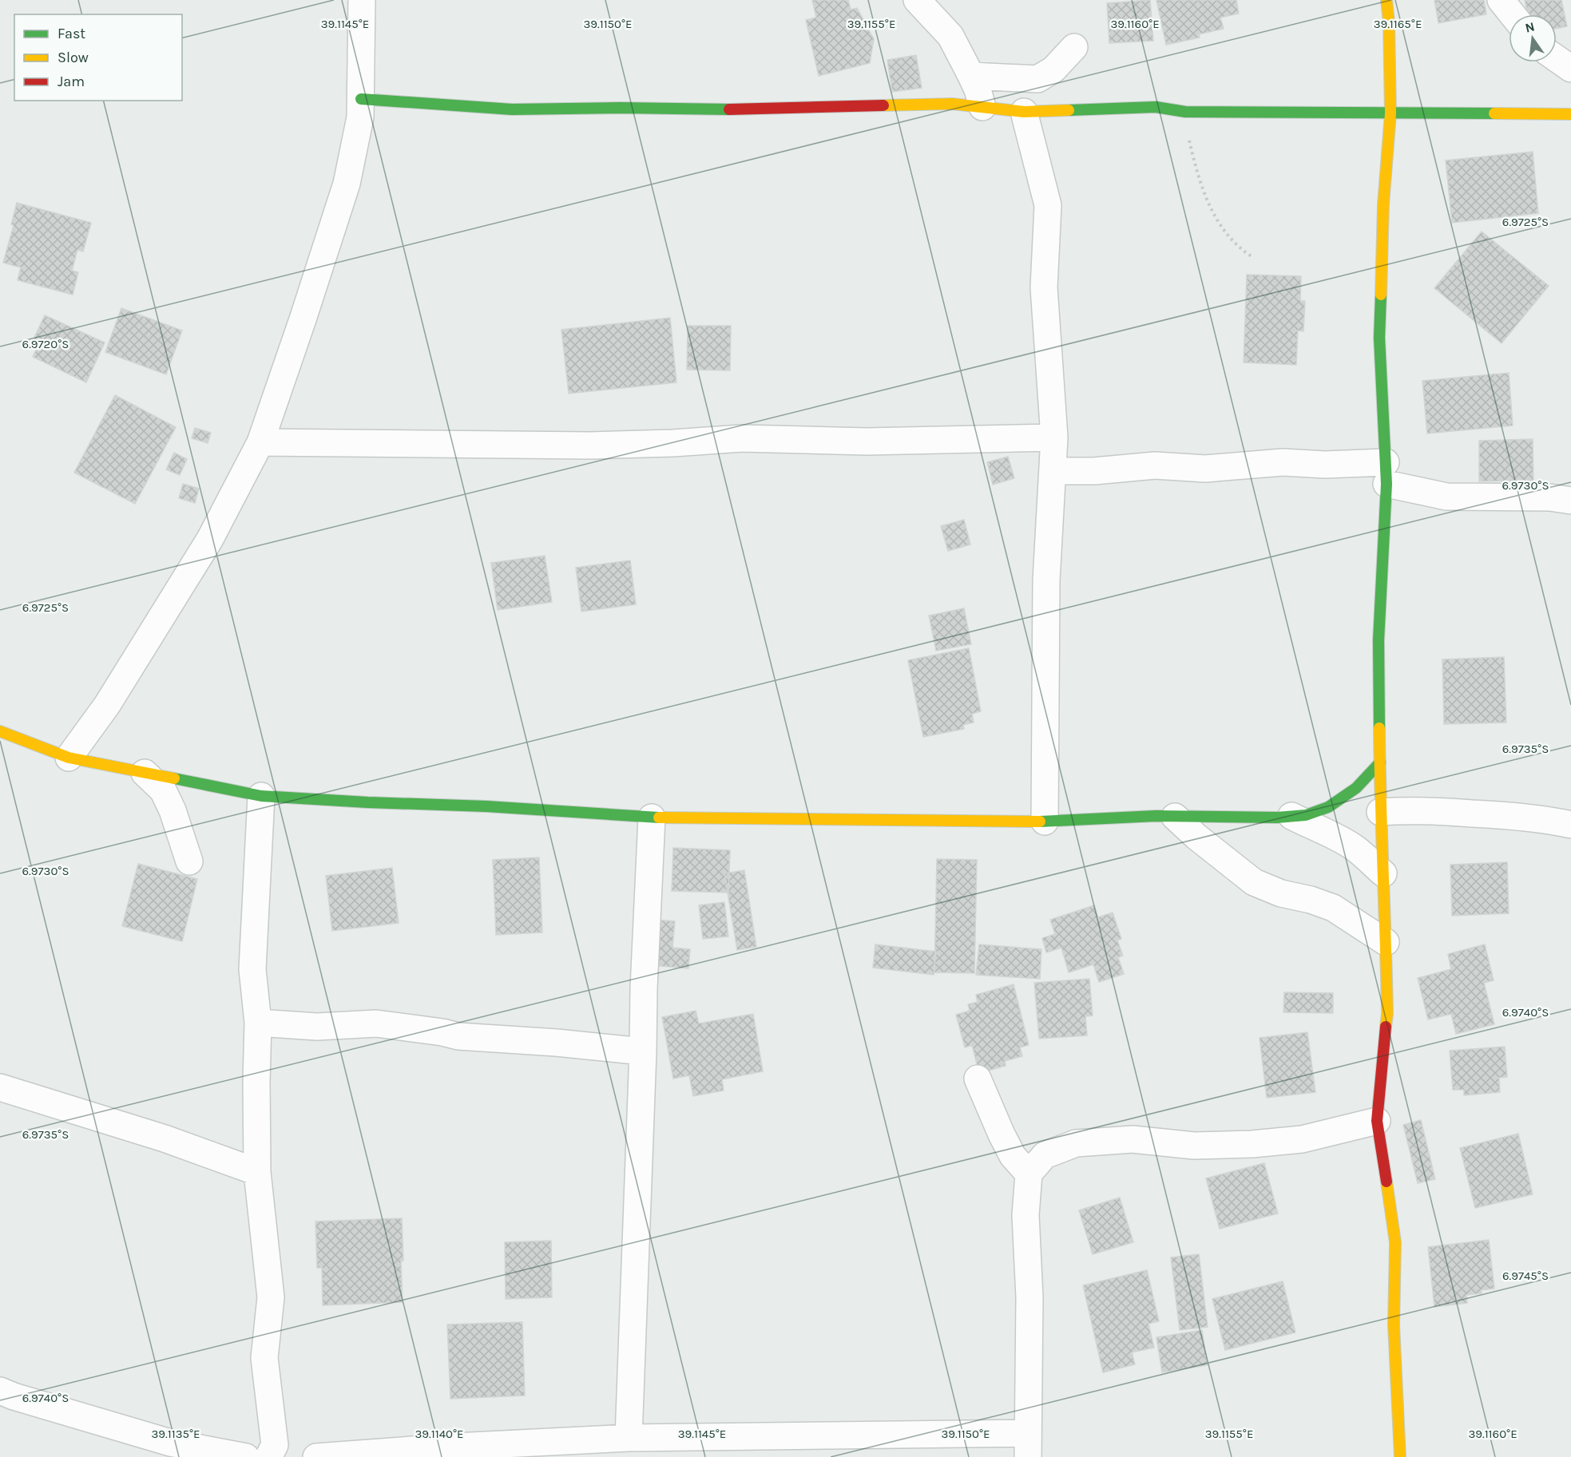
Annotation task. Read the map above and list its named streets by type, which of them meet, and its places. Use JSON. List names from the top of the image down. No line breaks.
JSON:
{"legend":["Fast","Slow","Jam"],"north":"top","coordinates":["39.1155°E","39.1165°E","39.1145°E","39.1150°E","39.1160°E","6.9725°S","6.9720°S","6.9730°S","6.9735°S","6.9740°S","6.9745°S","39.1135°E","39.1140°E"]}
